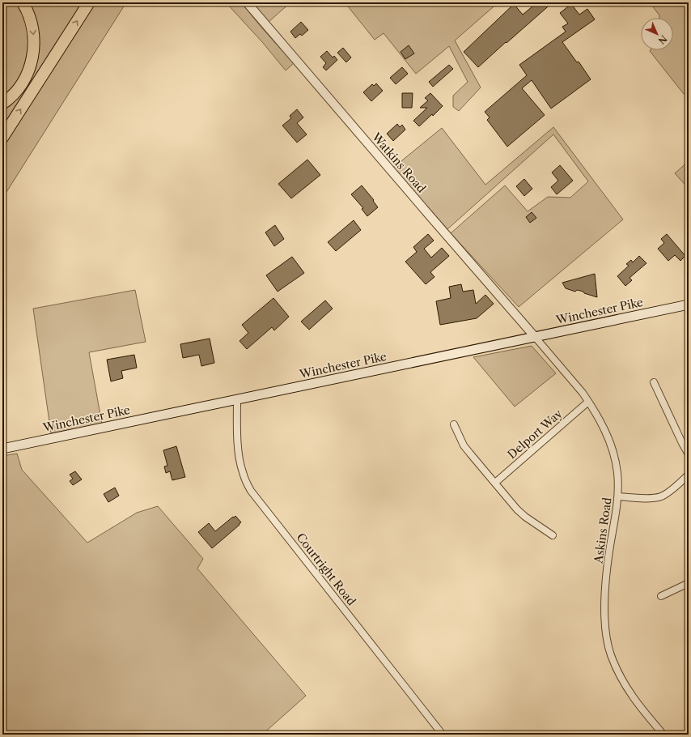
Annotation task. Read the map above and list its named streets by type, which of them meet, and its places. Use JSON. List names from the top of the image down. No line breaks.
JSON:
{"streets":{"main road":["Winchester Pike"],"street":["Watkins Road","Delport Way","Askins Road","Courtright Road"]},"crossings":[["Watkins Road","Winchester Pike"],["Watkins Road","Askins Road"],["Winchester Pike","Askins Road"],["Winchester Pike","Courtright Road"],["Delport Way","Askins Road"]],"north":"bottom right"}
